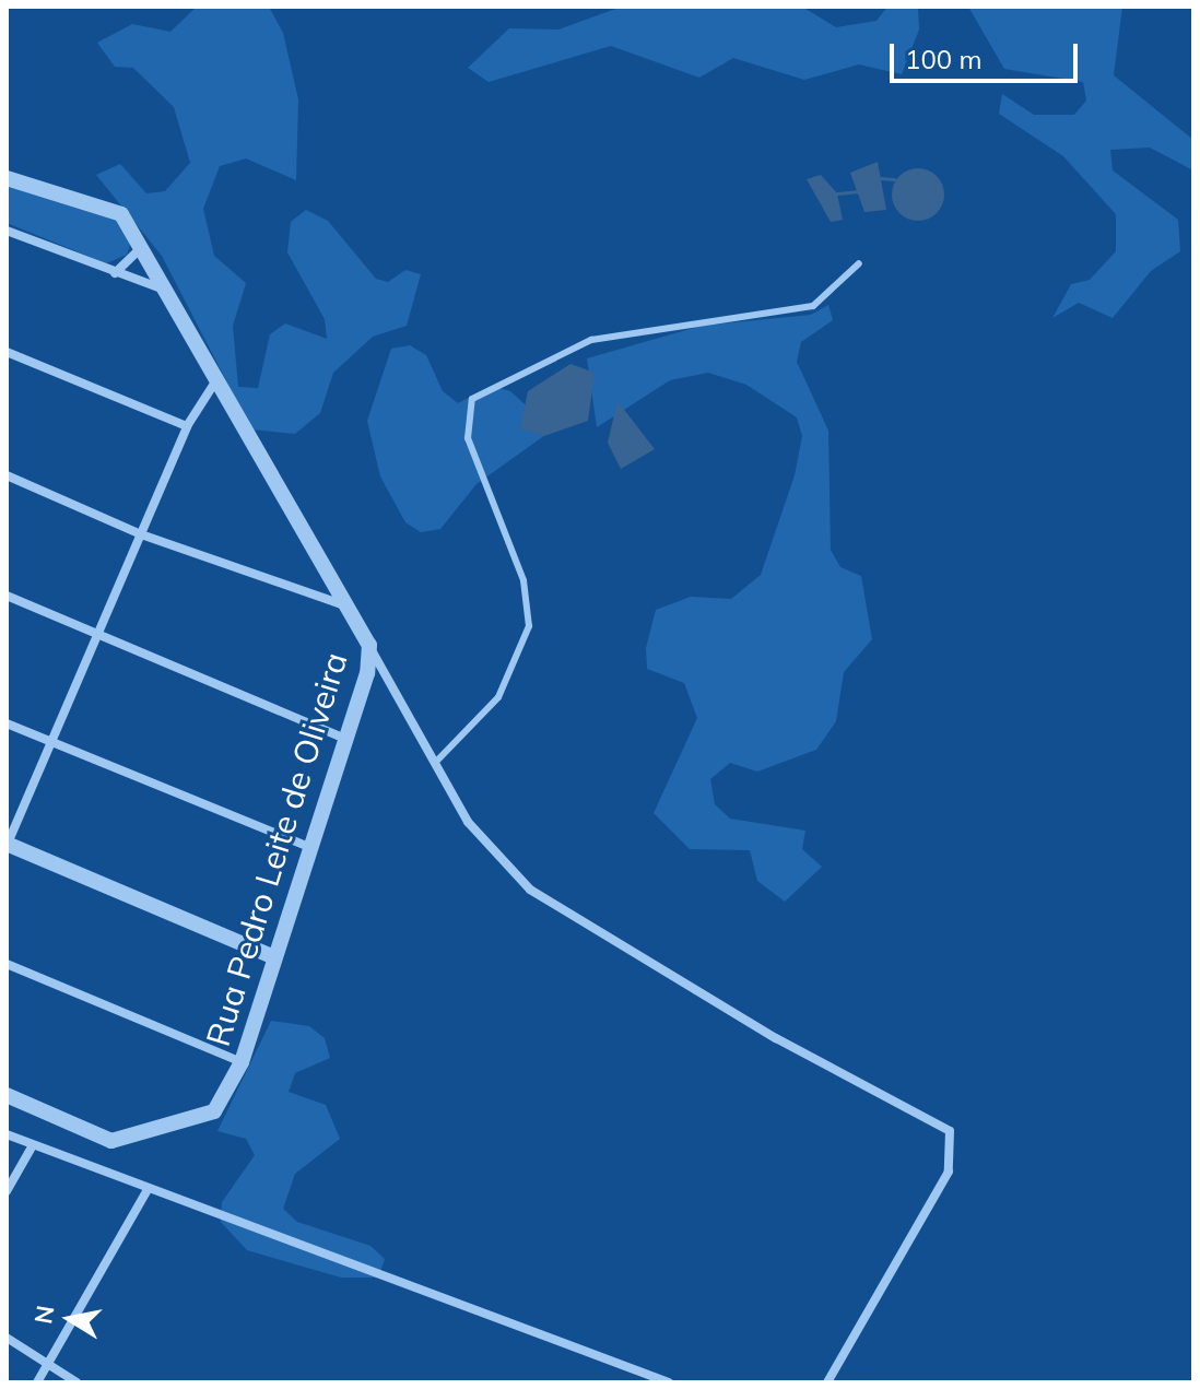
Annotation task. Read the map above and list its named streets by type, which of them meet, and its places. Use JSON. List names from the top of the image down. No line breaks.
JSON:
{"streets":{"street":["Rua Pedro Leite de Oliveira"]},"scale_bar":"100 m","north":"left"}
